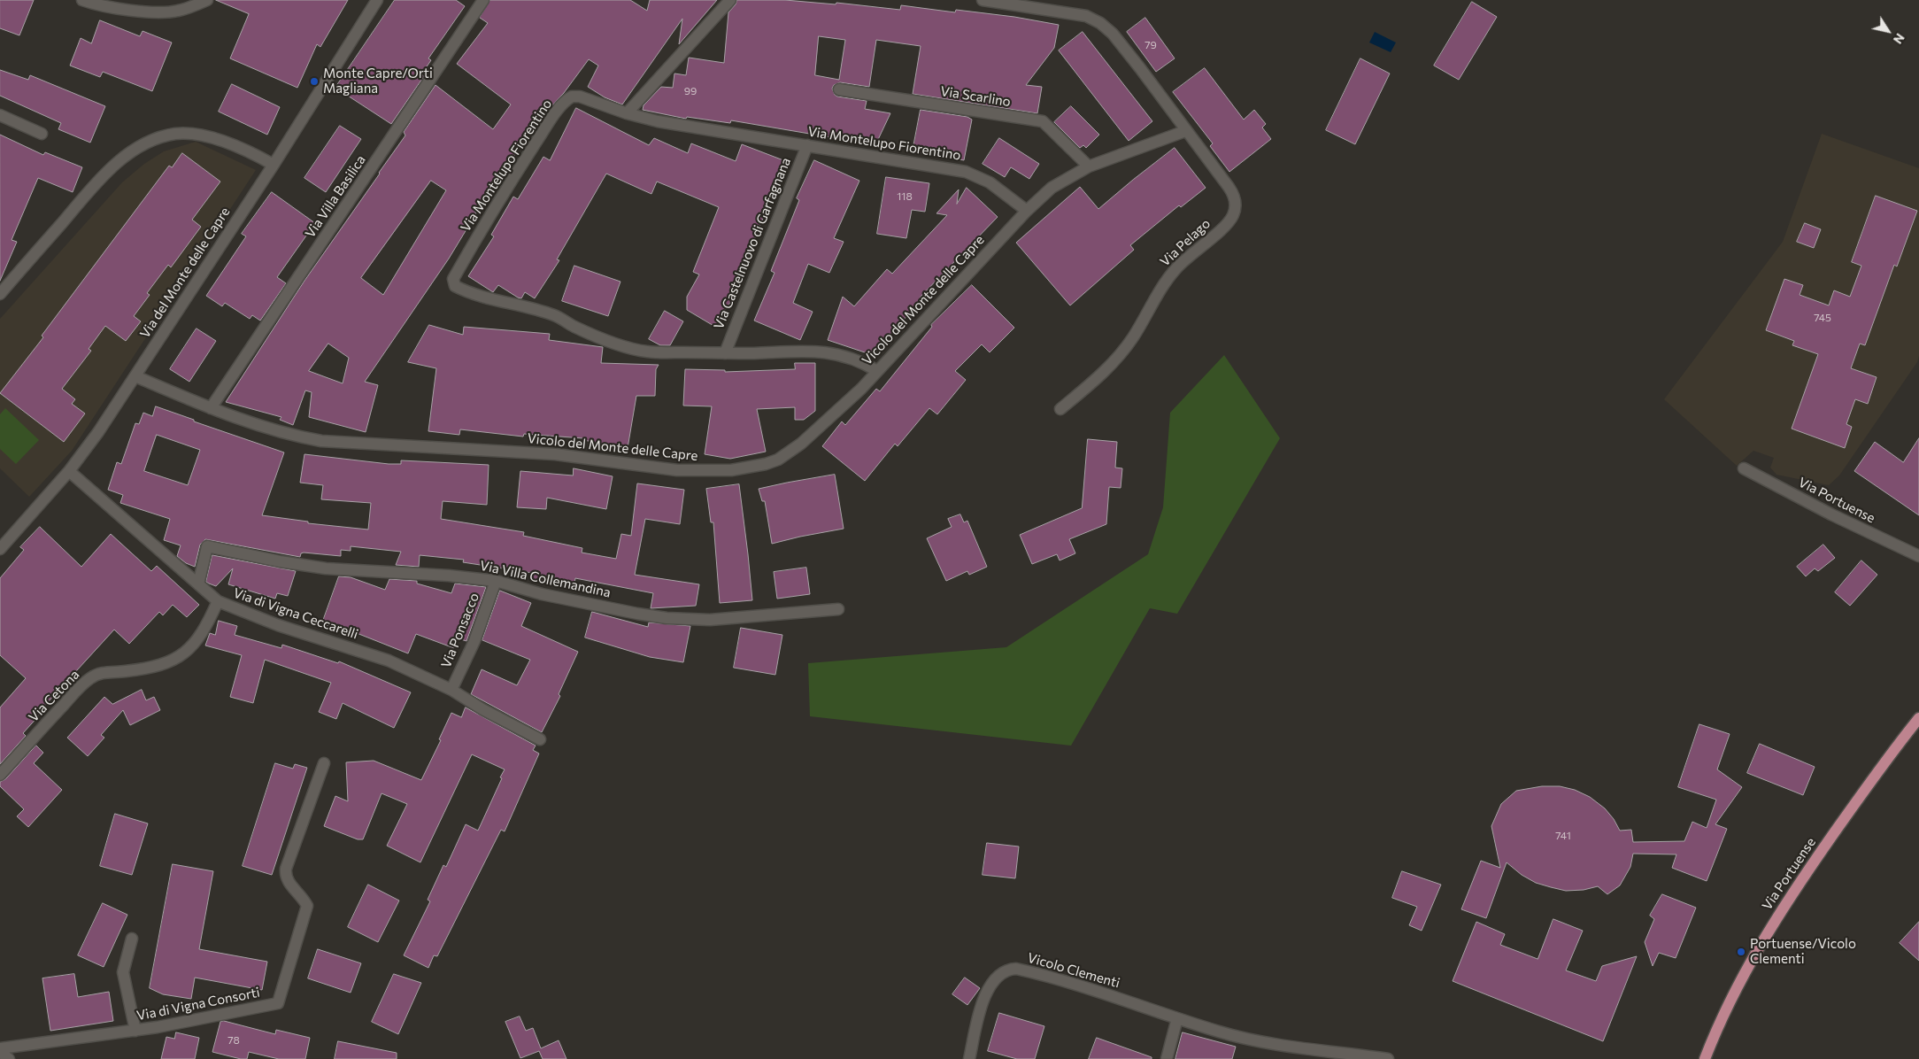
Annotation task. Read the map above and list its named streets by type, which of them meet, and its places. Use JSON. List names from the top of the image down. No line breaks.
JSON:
{"streets":{"main road":["Via Portuense"],"street":["Via Scarlino","Via Montelupo Fiorentino","Via Villa Basilica","Via Pelago","Via Castelnuovo di Garfagnana","Via del Monte delle Capre","Vicolo del Monte delle Capre","Via Villa Collemandina","Via di Vigna Ceccarelli","Via Ponsacco","Via Cetona","Vicolo Clementi","Via di Vigna Consorti"]},"crossings":[["Via Scarlino","Vicolo del Monte delle Capre"],["Via Montelupo Fiorentino","Via Castelnuovo di Garfagnana"],["Via Montelupo Fiorentino","Vicolo del Monte delle Capre"],["Via Villa Basilica","Vicolo del Monte delle Capre"],["Via Pelago","Vicolo del Monte delle Capre"],["Via del Monte delle Capre","Vicolo del Monte delle Capre"],["Via del Monte delle Capre","Via di Vigna Ceccarelli"],["Via Villa Collemandina","Via di Vigna Ceccarelli"],["Via Villa Collemandina","Via Ponsacco"],["Via di Vigna Ceccarelli","Via Ponsacco"],["Via di Vigna Ceccarelli","Via Cetona"]],"places":["Monte Capre/Orti Magliana","Portuense/Vicolo Clementi"],"house_numbers":["79","99","118","745","741","78"],"north":"bottom right"}
